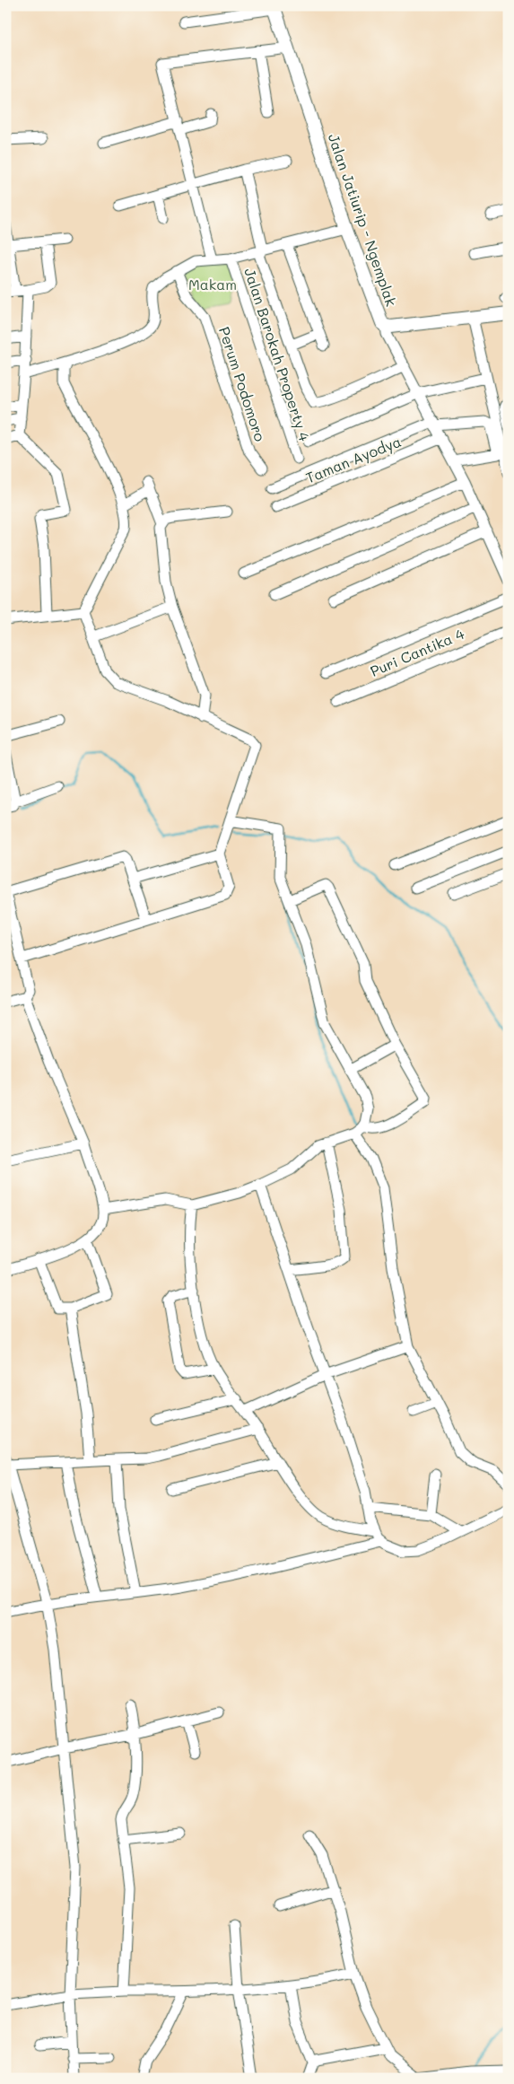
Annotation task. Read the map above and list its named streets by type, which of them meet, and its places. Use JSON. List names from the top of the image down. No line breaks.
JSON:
{"streets":{"street":["Jalan Jatiurip - Ngemplak","Jalan Barokah Property 4","Perum Podomoro","Taman Ayodya","Puri Cantika 4"]},"parks":["Makam"]}
